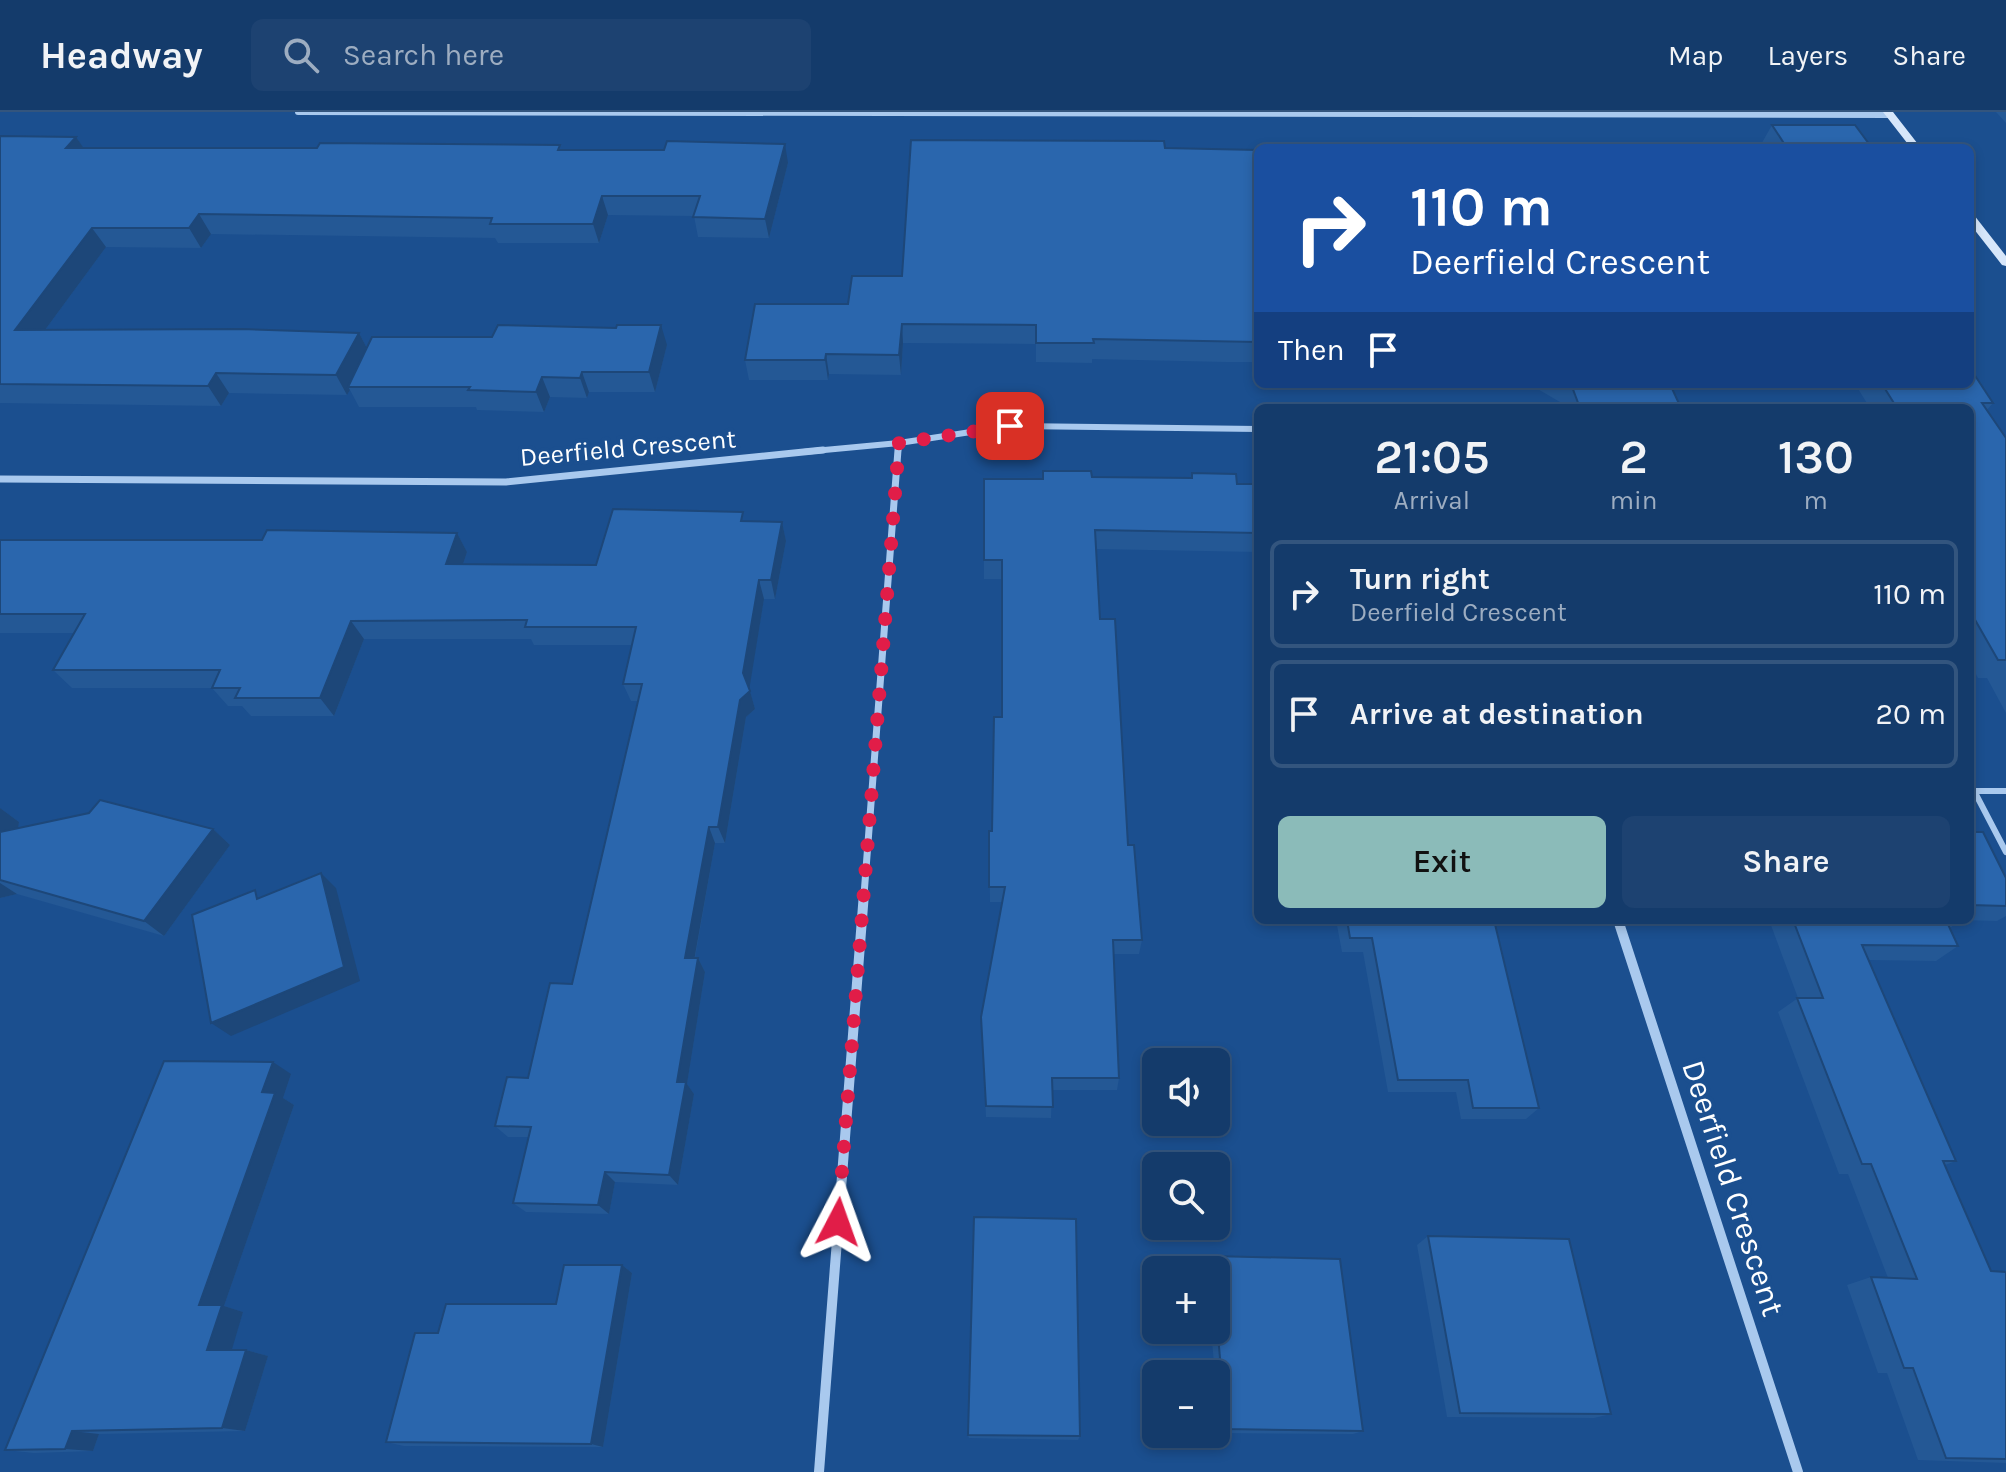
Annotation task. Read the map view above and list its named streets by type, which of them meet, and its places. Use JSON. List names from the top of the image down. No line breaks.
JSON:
{"streets":{"street":["Deerfield Crescent"]},"page":{"header":"Headway","search":"Search here","nav":["Map","Layers","Share"],"turn":["110 m","Deerfield Crescent"],"then":"Then","eta":["21:05","Arrival","2","min","130","m"],"list":[{"name":"Turn right","note":"Deerfield Crescent","value":"110 m"},{"name":"Arrive at destination","value":"20 m"}],"buttons":["Exit","Share"],"map_buttons":["+","−"]}}
